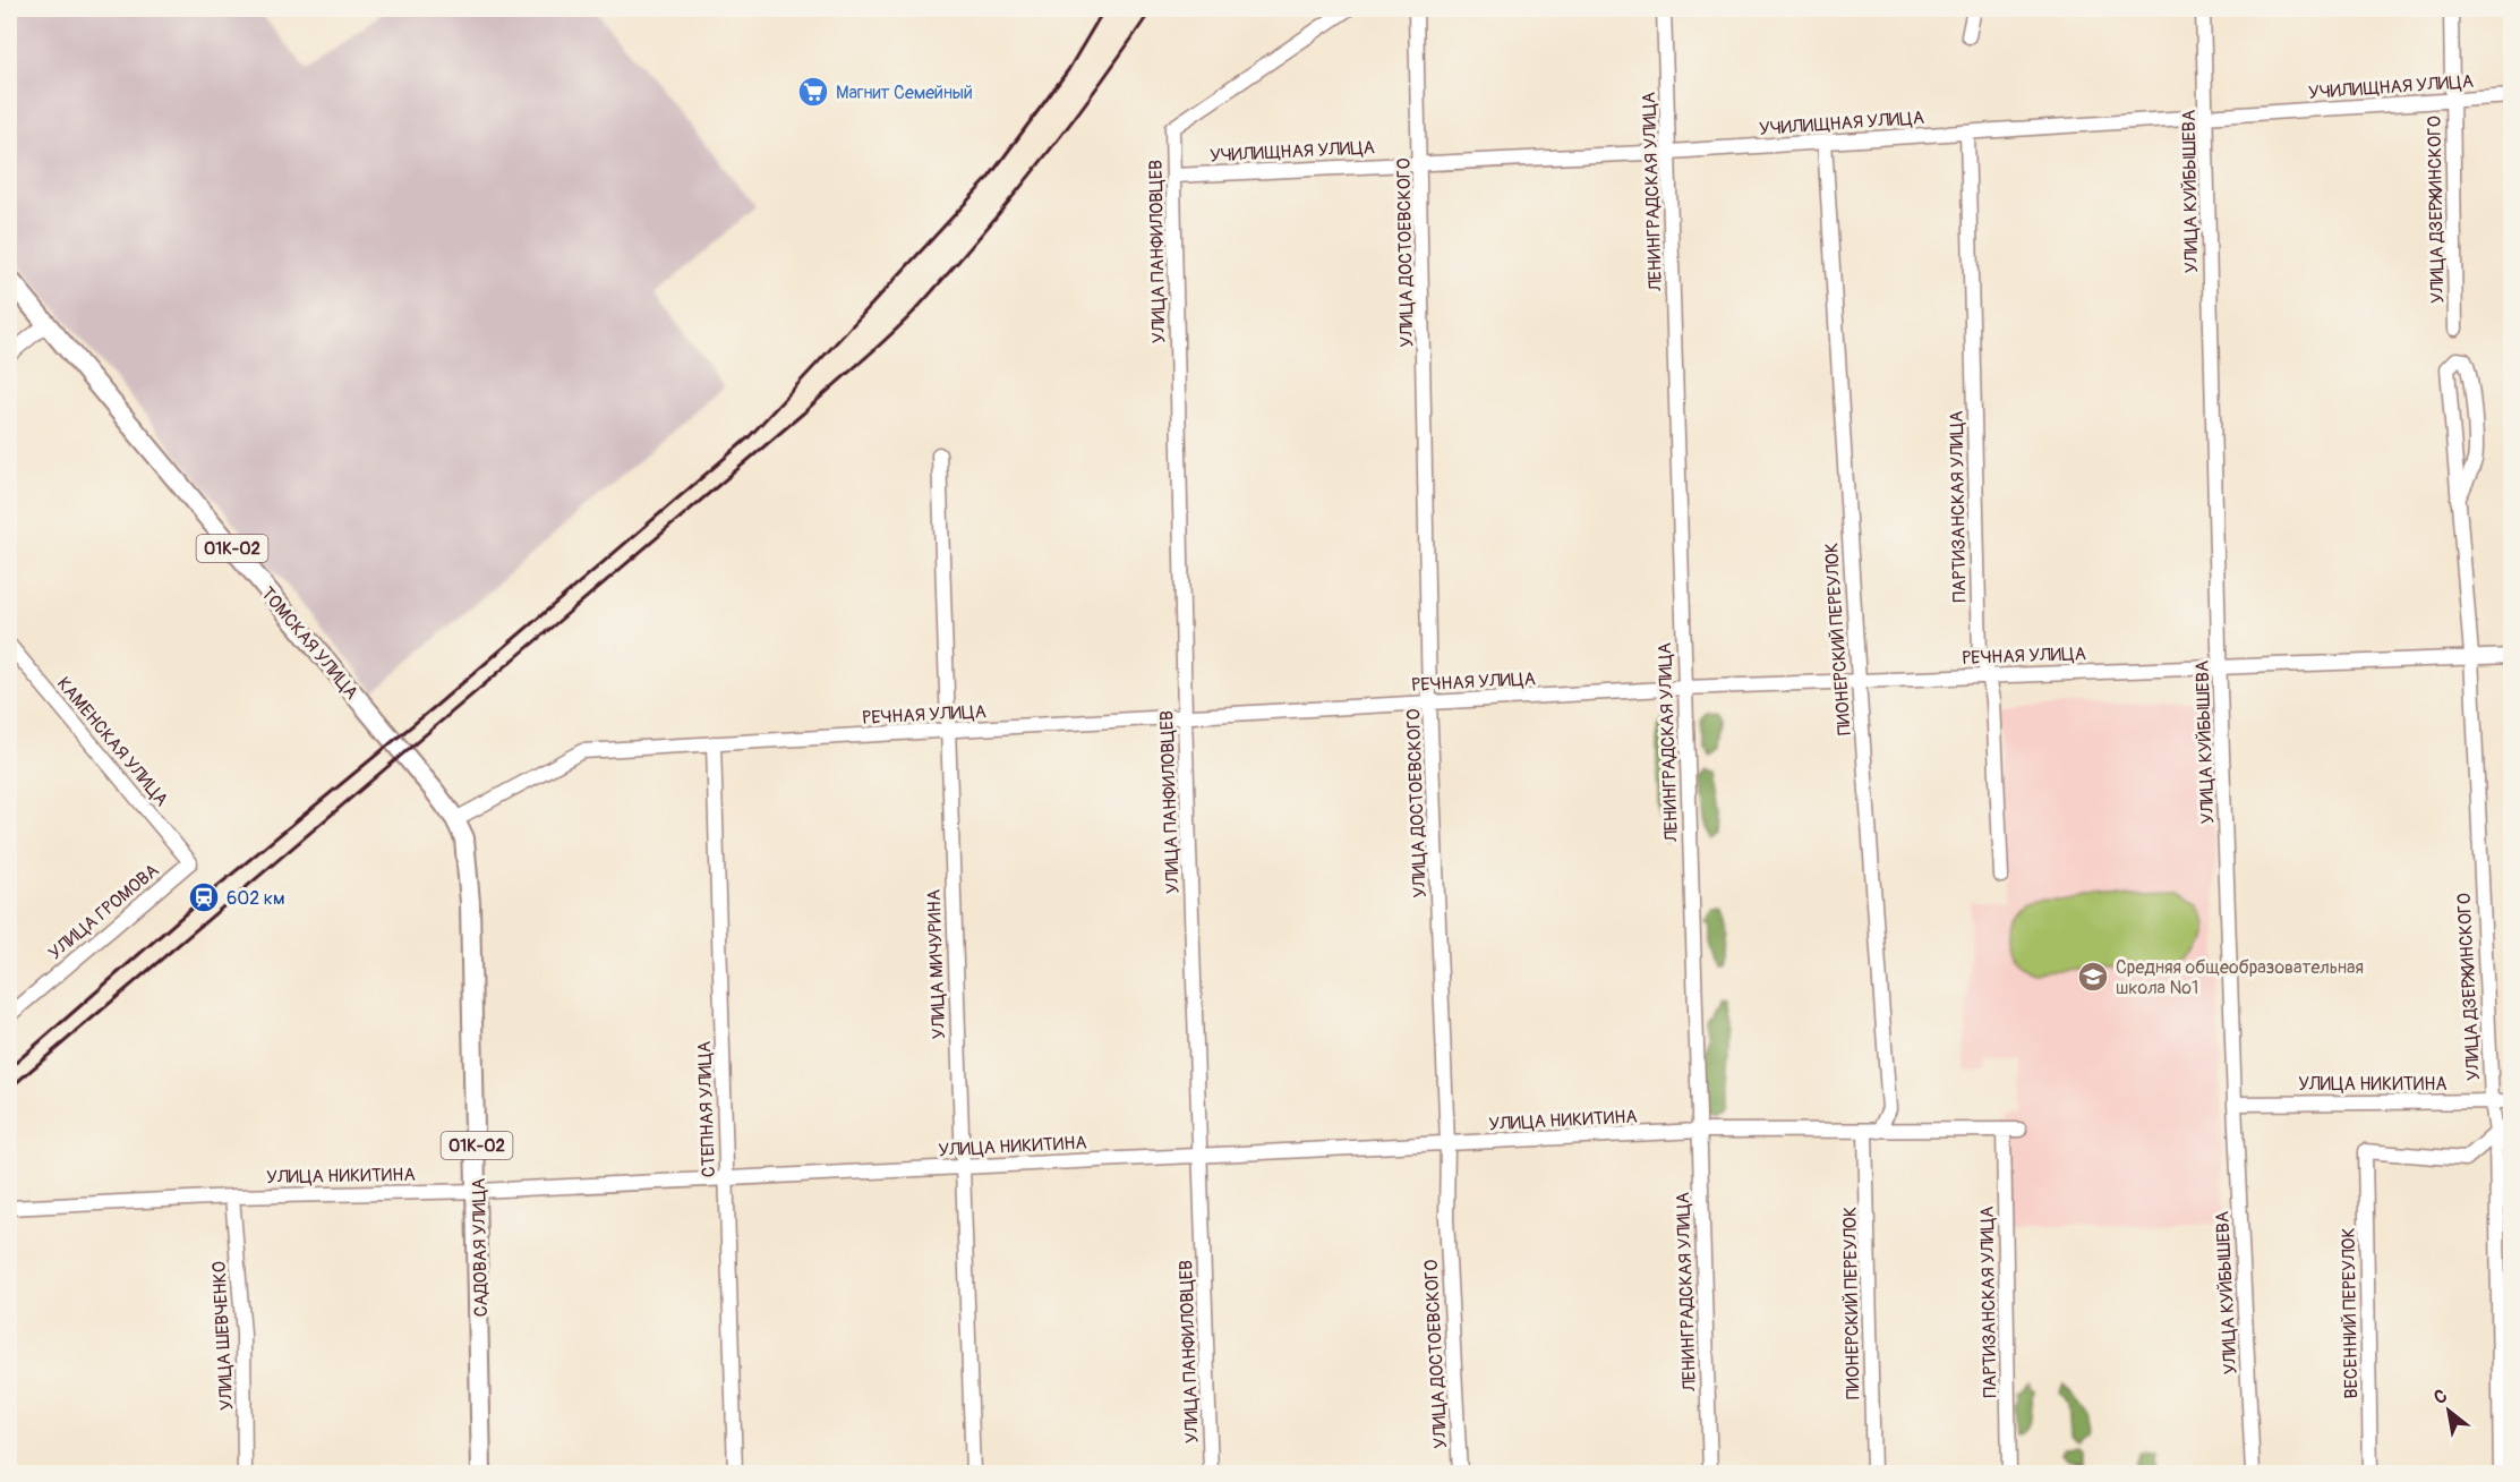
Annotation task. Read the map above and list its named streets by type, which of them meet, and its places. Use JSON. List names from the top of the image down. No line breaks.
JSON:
{"streets":{"main road":["01К-02","ТОМСКАЯ УЛИЦА","САДОВАЯ УЛИЦА"],"street":["УЧИЛИЩНАЯ УЛИЦА","ЛЕНИНГРАДСКАЯ УЛИЦА","УЛИЦА КУЙБЫШЕВА","УЛИЦА ДЗЕРЖИНСКОГО","УЛИЦА ПАНФИЛОВЦЕВ","УЛИЦА ДОСТОЕВСКОГО","ПАРТИЗАНСКАЯ УЛИЦА","ПИОНЕРСКИЙ ПЕРЕУЛОК","РЕЧНАЯ УЛИЦА","КАМЕНСКАЯ УЛИЦА","УЛИЦА ГРОМОВА","УЛИЦА МИЧУРИНА","УЛИЦА НИКИТИНА","СТЕПНАЯ УЛИЦА","ВЕСЕННИЙ ПЕРЕУЛОК","УЛИЦА ШЕВЧЕНКО"]},"crossings":[["УЧИЛИЩНАЯ УЛИЦА","ЛЕНИНГРАДСКАЯ УЛИЦА"],["УЧИЛИЩНАЯ УЛИЦА","УЛИЦА КУЙБЫШЕВА"],["УЧИЛИЩНАЯ УЛИЦА","УЛИЦА ДЗЕРЖИНСКОГО"],["УЧИЛИЩНАЯ УЛИЦА","УЛИЦА ПАНФИЛОВЦЕВ"],["УЧИЛИЩНАЯ УЛИЦА","УЛИЦА ДОСТОЕВСКОГО"],["УЧИЛИЩНАЯ УЛИЦА","ПАРТИЗАНСКАЯ УЛИЦА"],["УЧИЛИЩНАЯ УЛИЦА","ПИОНЕРСКИЙ ПЕРЕУЛОК"],["ЛЕНИНГРАДСКАЯ УЛИЦА","РЕЧНАЯ УЛИЦА"],["ЛЕНИНГРАДСКАЯ УЛИЦА","УЛИЦА НИКИТИНА"],["УЛИЦА КУЙБЫШЕВА","РЕЧНАЯ УЛИЦА"],["УЛИЦА КУЙБЫШЕВА","УЛИЦА НИКИТИНА"],["УЛИЦА ДЗЕРЖИНСКОГО","РЕЧНАЯ УЛИЦА"],["УЛИЦА ДЗЕРЖИНСКОГО","УЛИЦА НИКИТИНА"],["УЛИЦА ДЗЕРЖИНСКОГО","ВЕСЕННИЙ ПЕРЕУЛОК"],["УЛИЦА ПАНФИЛОВЦЕВ","РЕЧНАЯ УЛИЦА"],["УЛИЦА ПАНФИЛОВЦЕВ","УЛИЦА НИКИТИНА"],["УЛИЦА ДОСТОЕВСКОГО","РЕЧНАЯ УЛИЦА"],["УЛИЦА ДОСТОЕВСКОГО","УЛИЦА НИКИТИНА"],["ПАРТИЗАНСКАЯ УЛИЦА","РЕЧНАЯ УЛИЦА"],["ПАРТИЗАНСКАЯ УЛИЦА","УЛИЦА НИКИТИНА"],["ПИОНЕРСКИЙ ПЕРЕУЛОК","РЕЧНАЯ УЛИЦА"],["ПИОНЕРСКИЙ ПЕРЕУЛОК","УЛИЦА НИКИТИНА"],["ТОМСКАЯ УЛИЦА","РЕЧНАЯ УЛИЦА"],["ТОМСКАЯ УЛИЦА","САДОВАЯ УЛИЦА"],["РЕЧНАЯ УЛИЦА","УЛИЦА МИЧУРИНА"],["РЕЧНАЯ УЛИЦА","СТЕПНАЯ УЛИЦА"],["РЕЧНАЯ УЛИЦА","САДОВАЯ УЛИЦА"],["КАМЕНСКАЯ УЛИЦА","УЛИЦА ГРОМОВА"],["УЛИЦА МИЧУРИНА","УЛИЦА НИКИТИНА"],["УЛИЦА НИКИТИНА","СТЕПНАЯ УЛИЦА"],["УЛИЦА НИКИТИНА","САДОВАЯ УЛИЦА"],["УЛИЦА НИКИТИНА","УЛИЦА ШЕВЧЕНКО"]],"places":{"supermarket":["Магнит Семейный"],"station":["602 км"],"school or university":["Средняя общеобразовательная школа №1"]},"north":"top left"}
